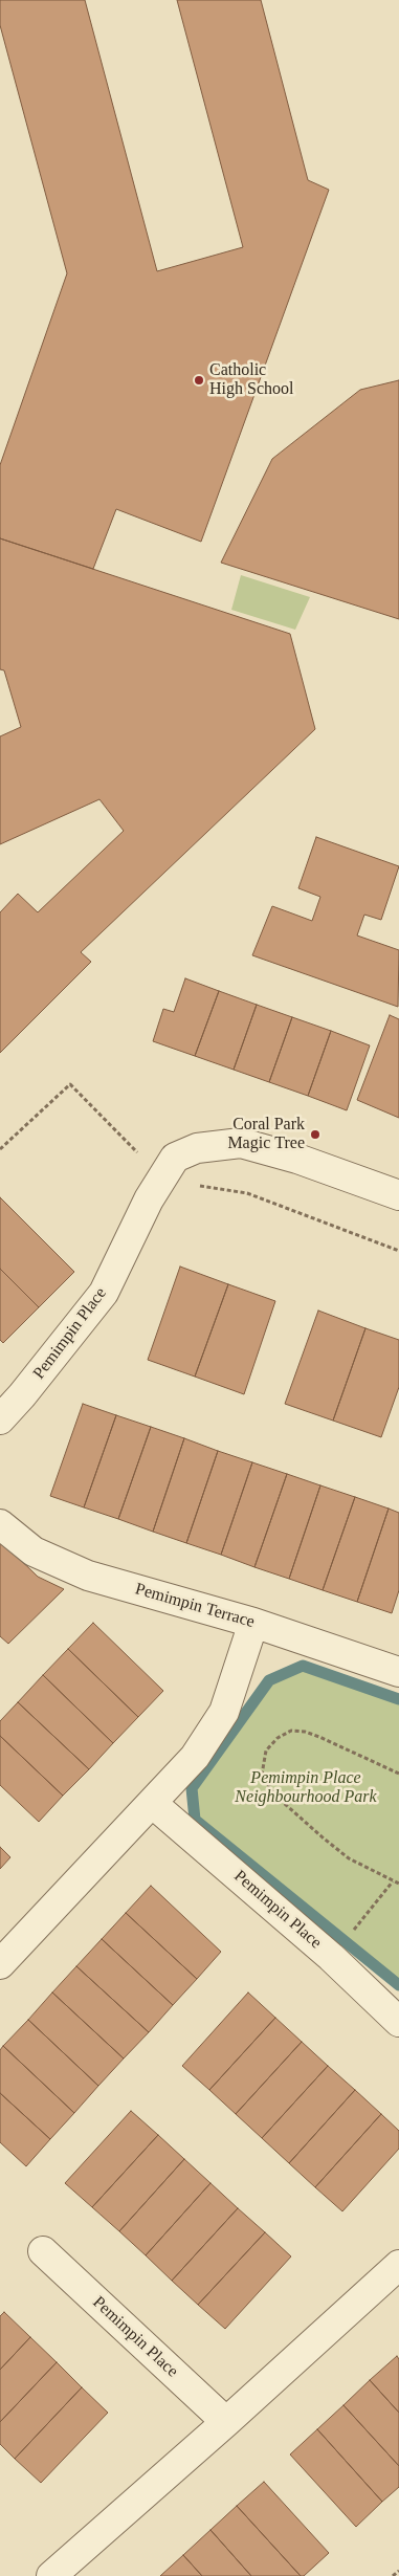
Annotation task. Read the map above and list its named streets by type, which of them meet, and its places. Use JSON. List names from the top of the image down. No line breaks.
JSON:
{"streets":{"street":["Pemimpin Place","Pemimpin Terrace"]},"parks":["Pemimpin Place Neighbourhood Park"],"places":["Catholic High School","Coral Park Magic Tree"]}
